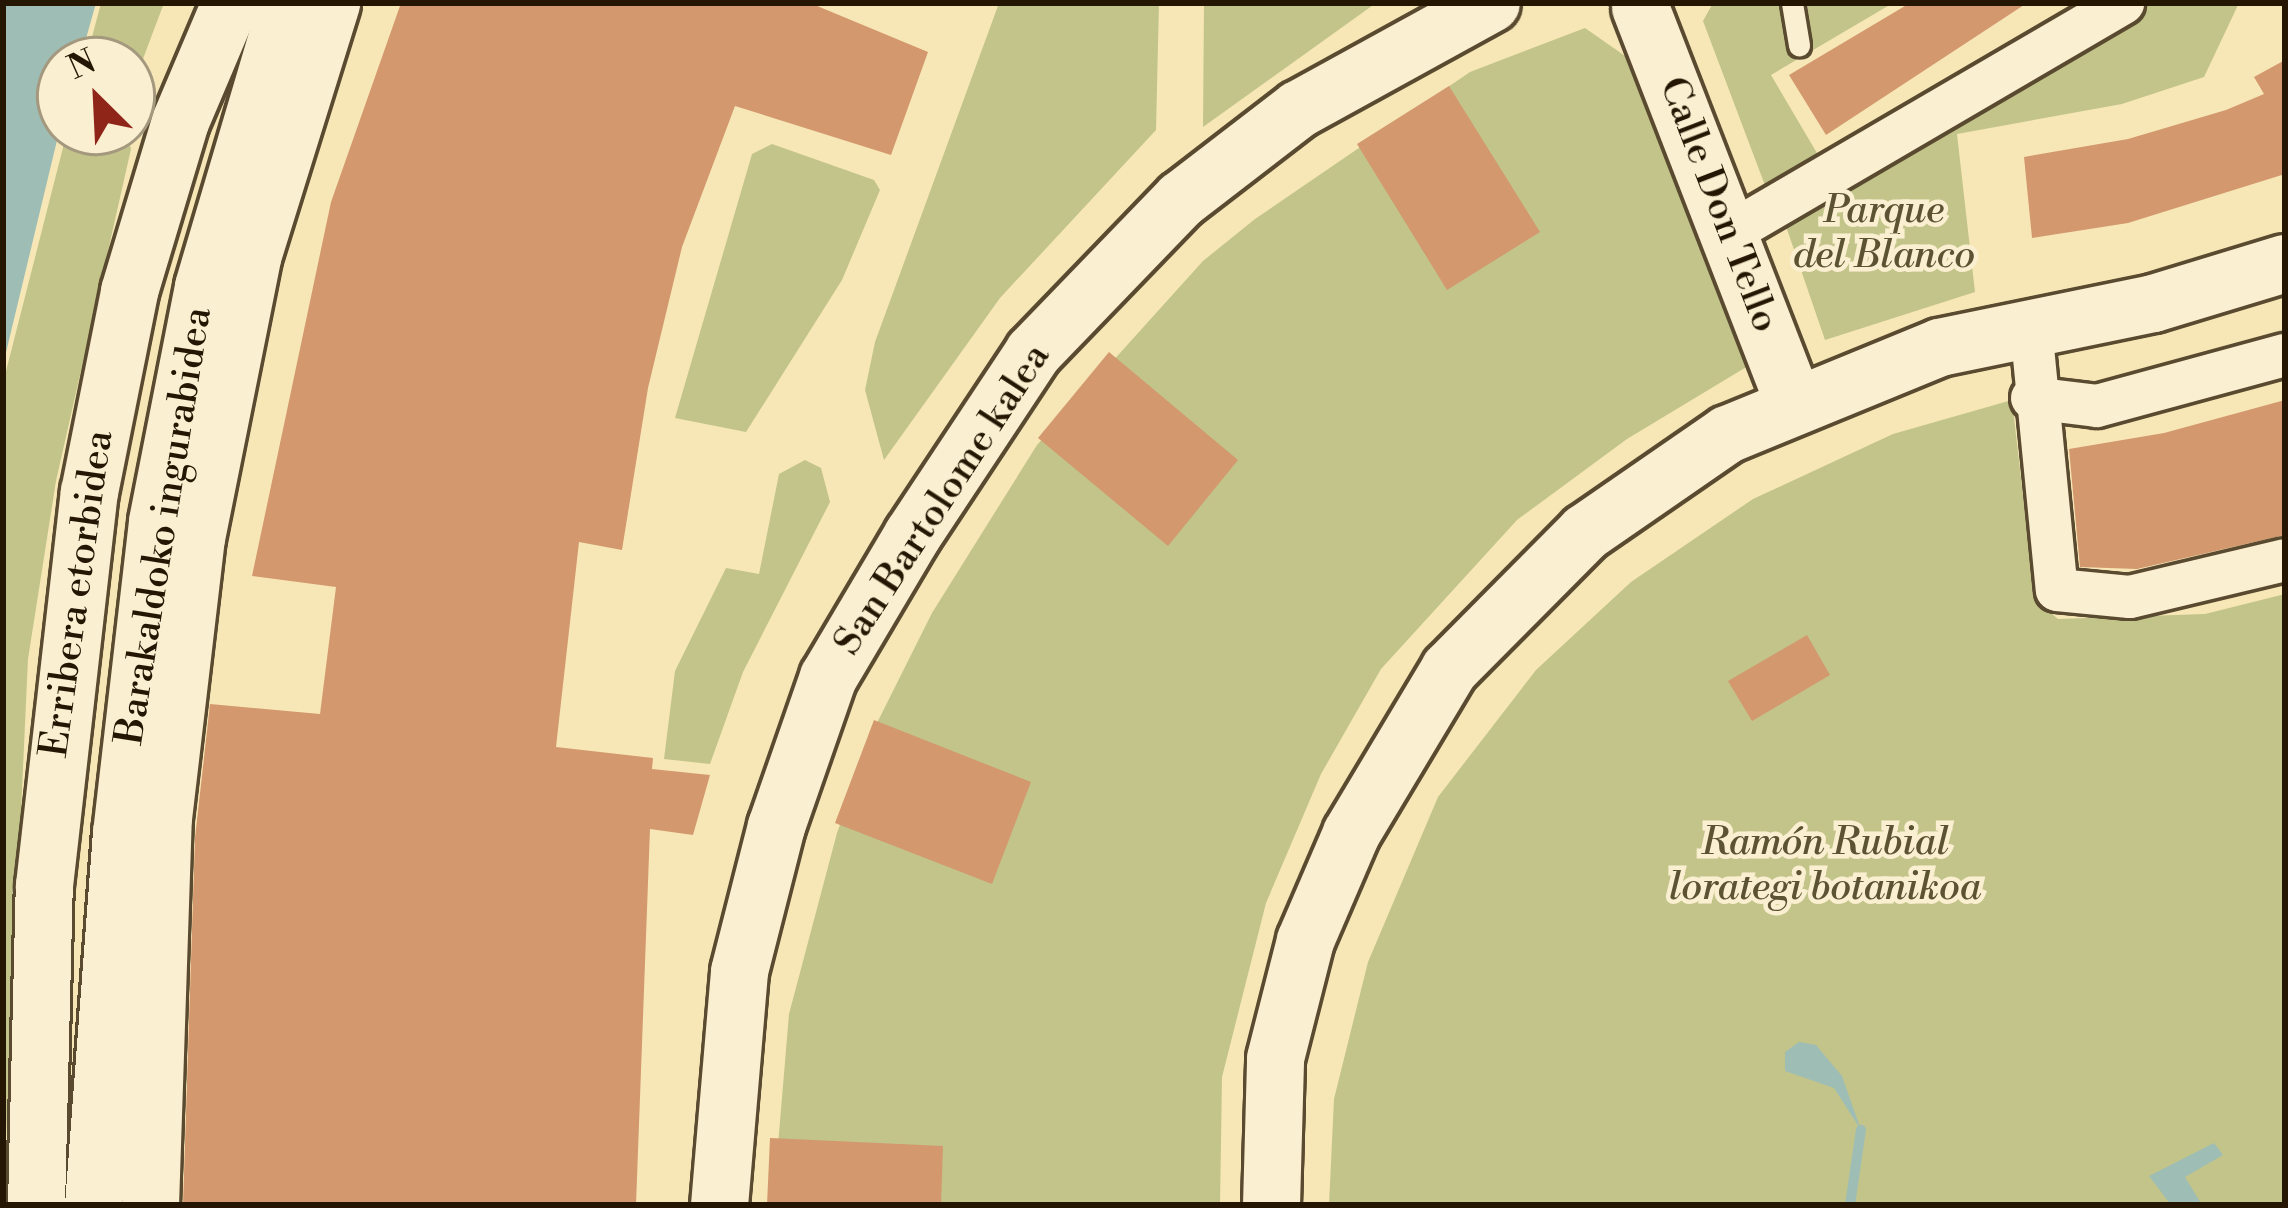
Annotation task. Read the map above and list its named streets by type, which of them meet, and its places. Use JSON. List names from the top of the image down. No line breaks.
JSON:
{"streets":{"street":["Calle Don Tello","San Bartolome kalea","Barakaldoko ingurabidea","Erribera etorbidea"]},"parks":["Parque del Blanco","Ramón Rubial lorategi botanikoa"],"north":"top left"}
